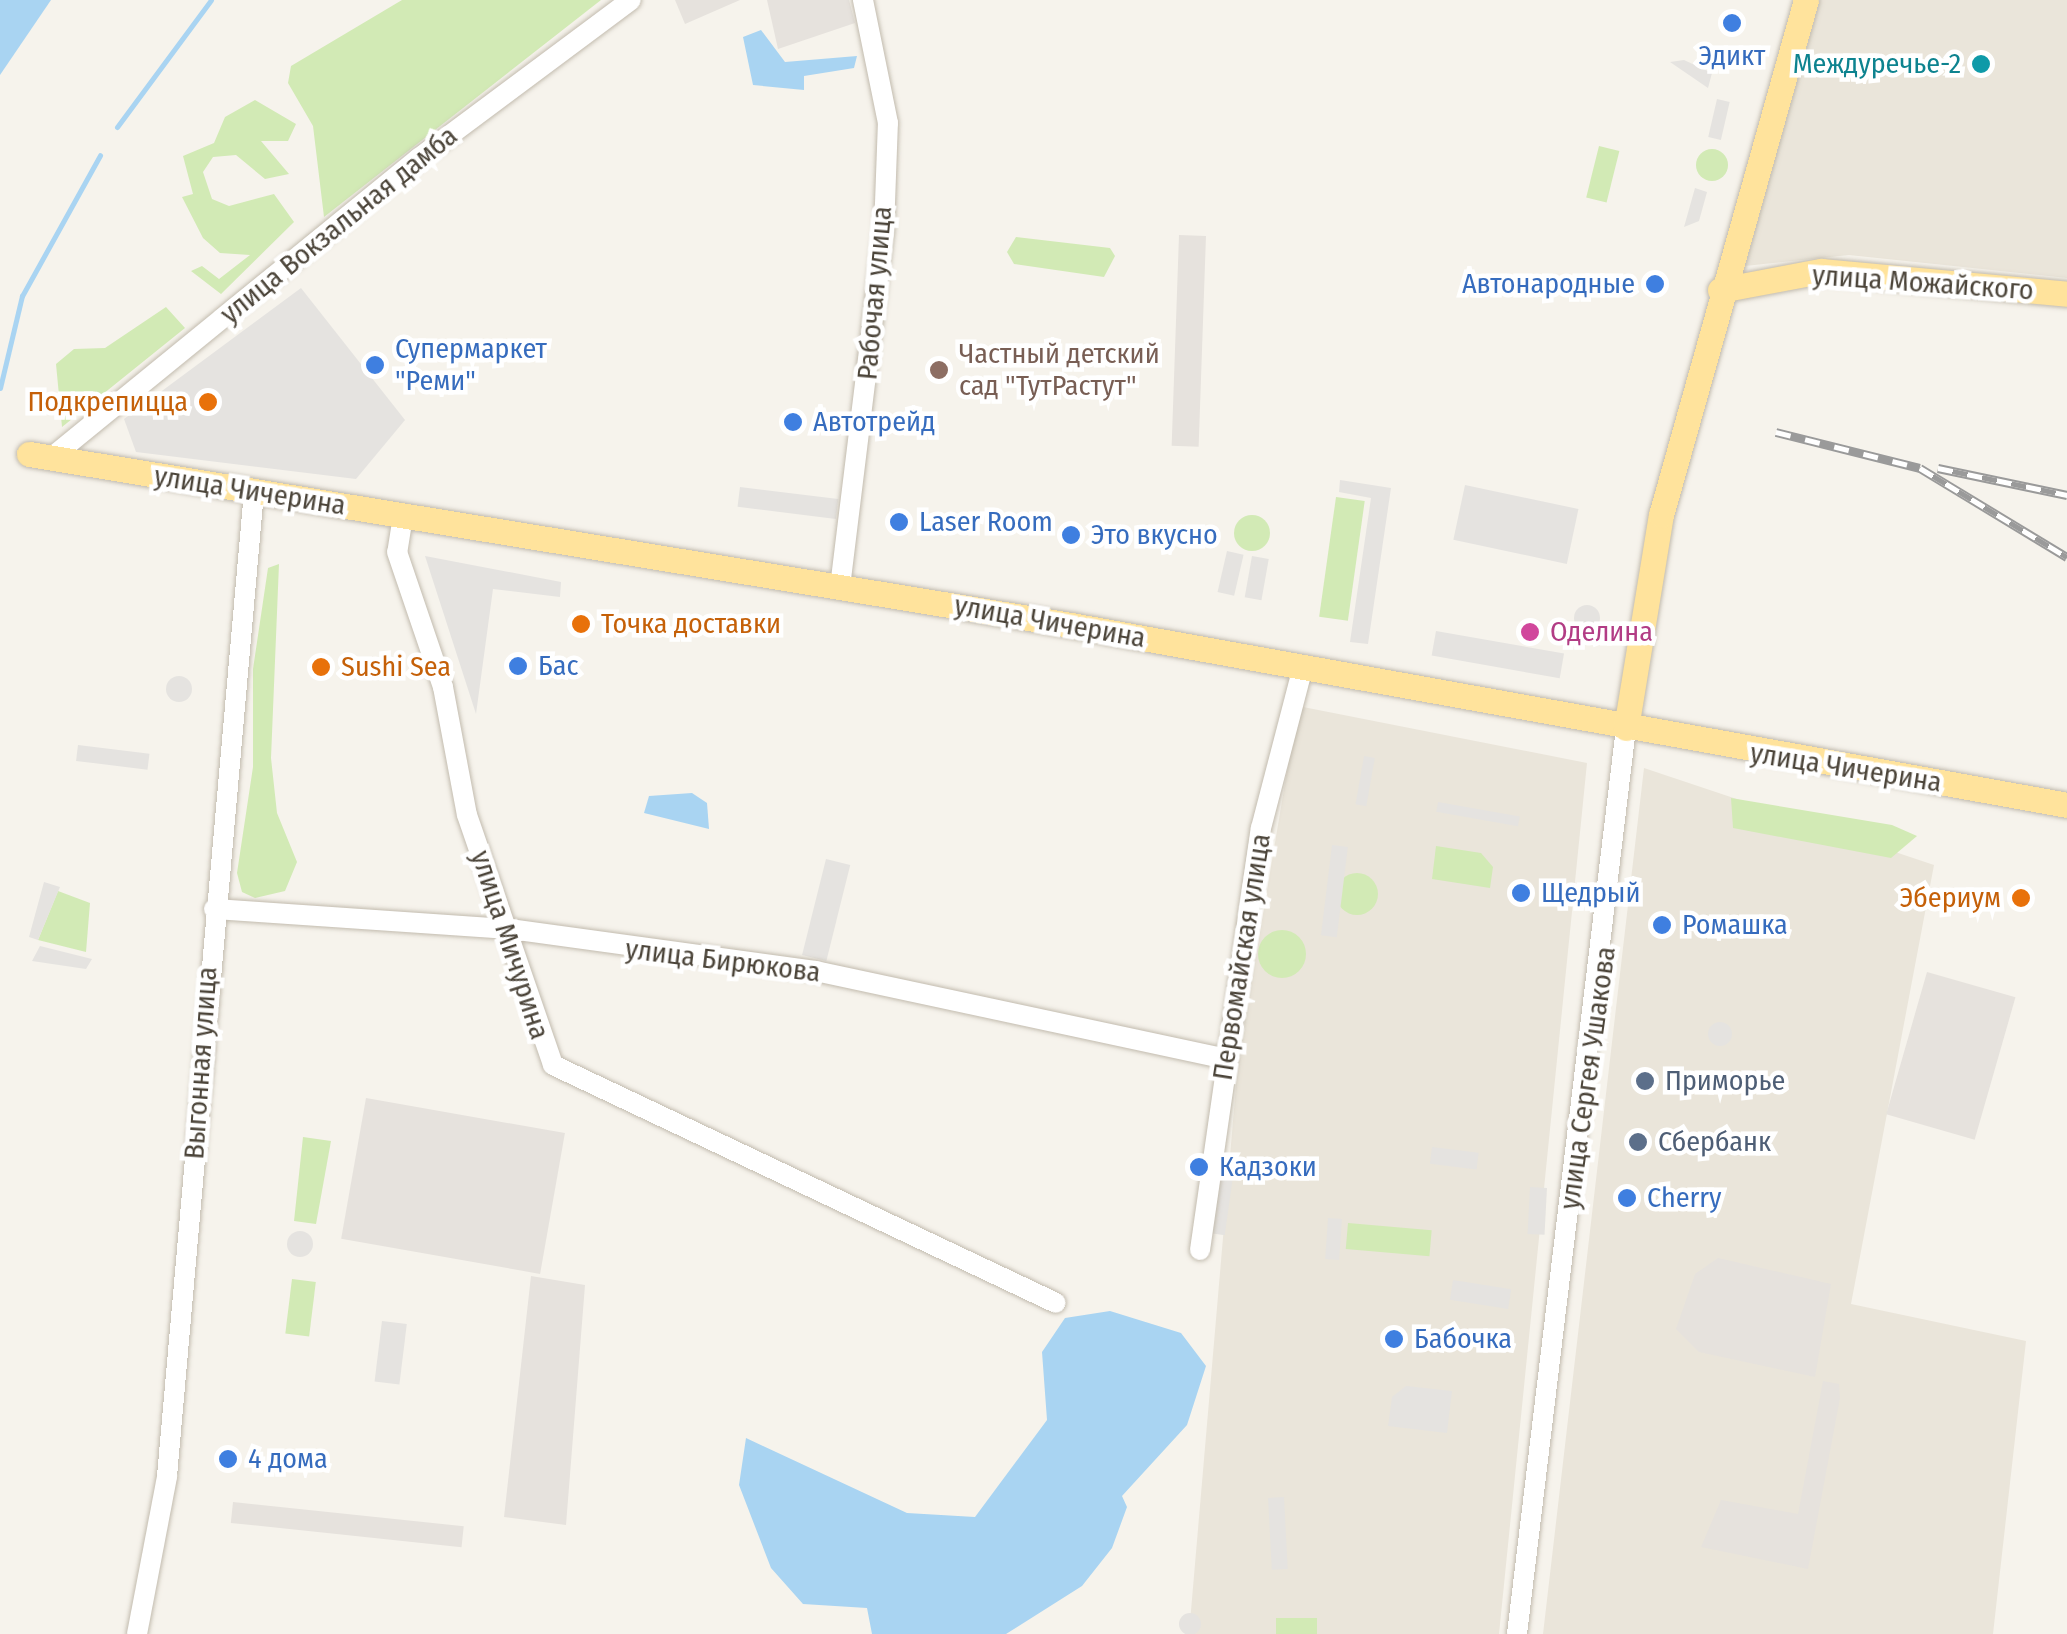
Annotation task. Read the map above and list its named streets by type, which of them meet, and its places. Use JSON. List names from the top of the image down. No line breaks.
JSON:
{"streets":{"main road":["улица Можайского","улица Чичерина","улица Сергея Ушакова"],"street":["улица Вокзальная дамба","Рабочая улица","улица Мичурина","Первомайская улица","улица Бирюкова","Выгонная улица"]},"crossings":[["улица Вокзальная дамба","улица Чичерина"],["улица Можайского","улица Сергея Ушакова"],["Рабочая улица","улица Чичерина"],["улица Чичерина","улица Мичурина"],["улица Чичерина","Первомайская улица"],["улица Чичерина","Выгонная улица"],["улица Чичерина","улица Сергея Ушакова"],["улица Мичурина","улица Бирюкова"],["Первомайская улица","улица Бирюкова"],["улица Бирюкова","Выгонная улица"]],"places":["Эдикт","Междуречье-2","Автонародные","Супермаркет \"Реми\"","Частный детский сад \"ТутРастут\"","Подкрепицца","Автотрейд","Laser Room","Это вкусно","Точка доставки","Оделина","Бас","Sushi Sea","Щедрый","Эбериум","Ромашка","Приморье","Сбербанк","Кадзоки","Cherry","Бабочка","4 дома"]}
